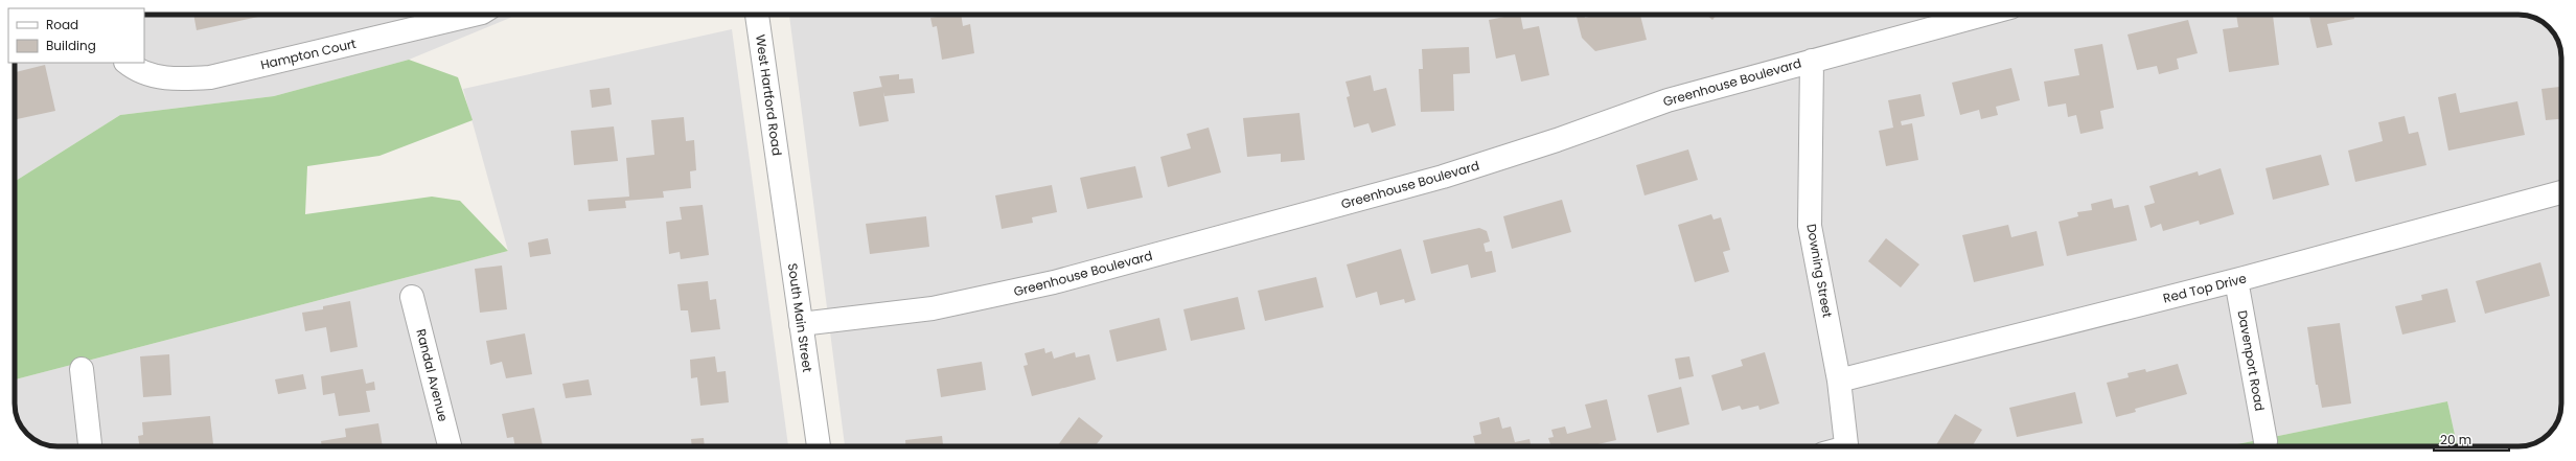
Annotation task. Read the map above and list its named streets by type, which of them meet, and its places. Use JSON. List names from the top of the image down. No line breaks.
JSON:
{"streets":{"street":["Hampton Court","Greenhouse Boulevard","West Hartford Road","Downing Street","Red Top Drive","South Main Street","Davenport Road","Randal Avenue"]},"crossings":[["Greenhouse Boulevard","Downing Street"],["Greenhouse Boulevard","South Main Street"],["West Hartford Road","South Main Street"],["Downing Street","Red Top Drive"],["Red Top Drive","Davenport Road"]],"legend":["Road","Building"],"scale_bar":"20 m"}
